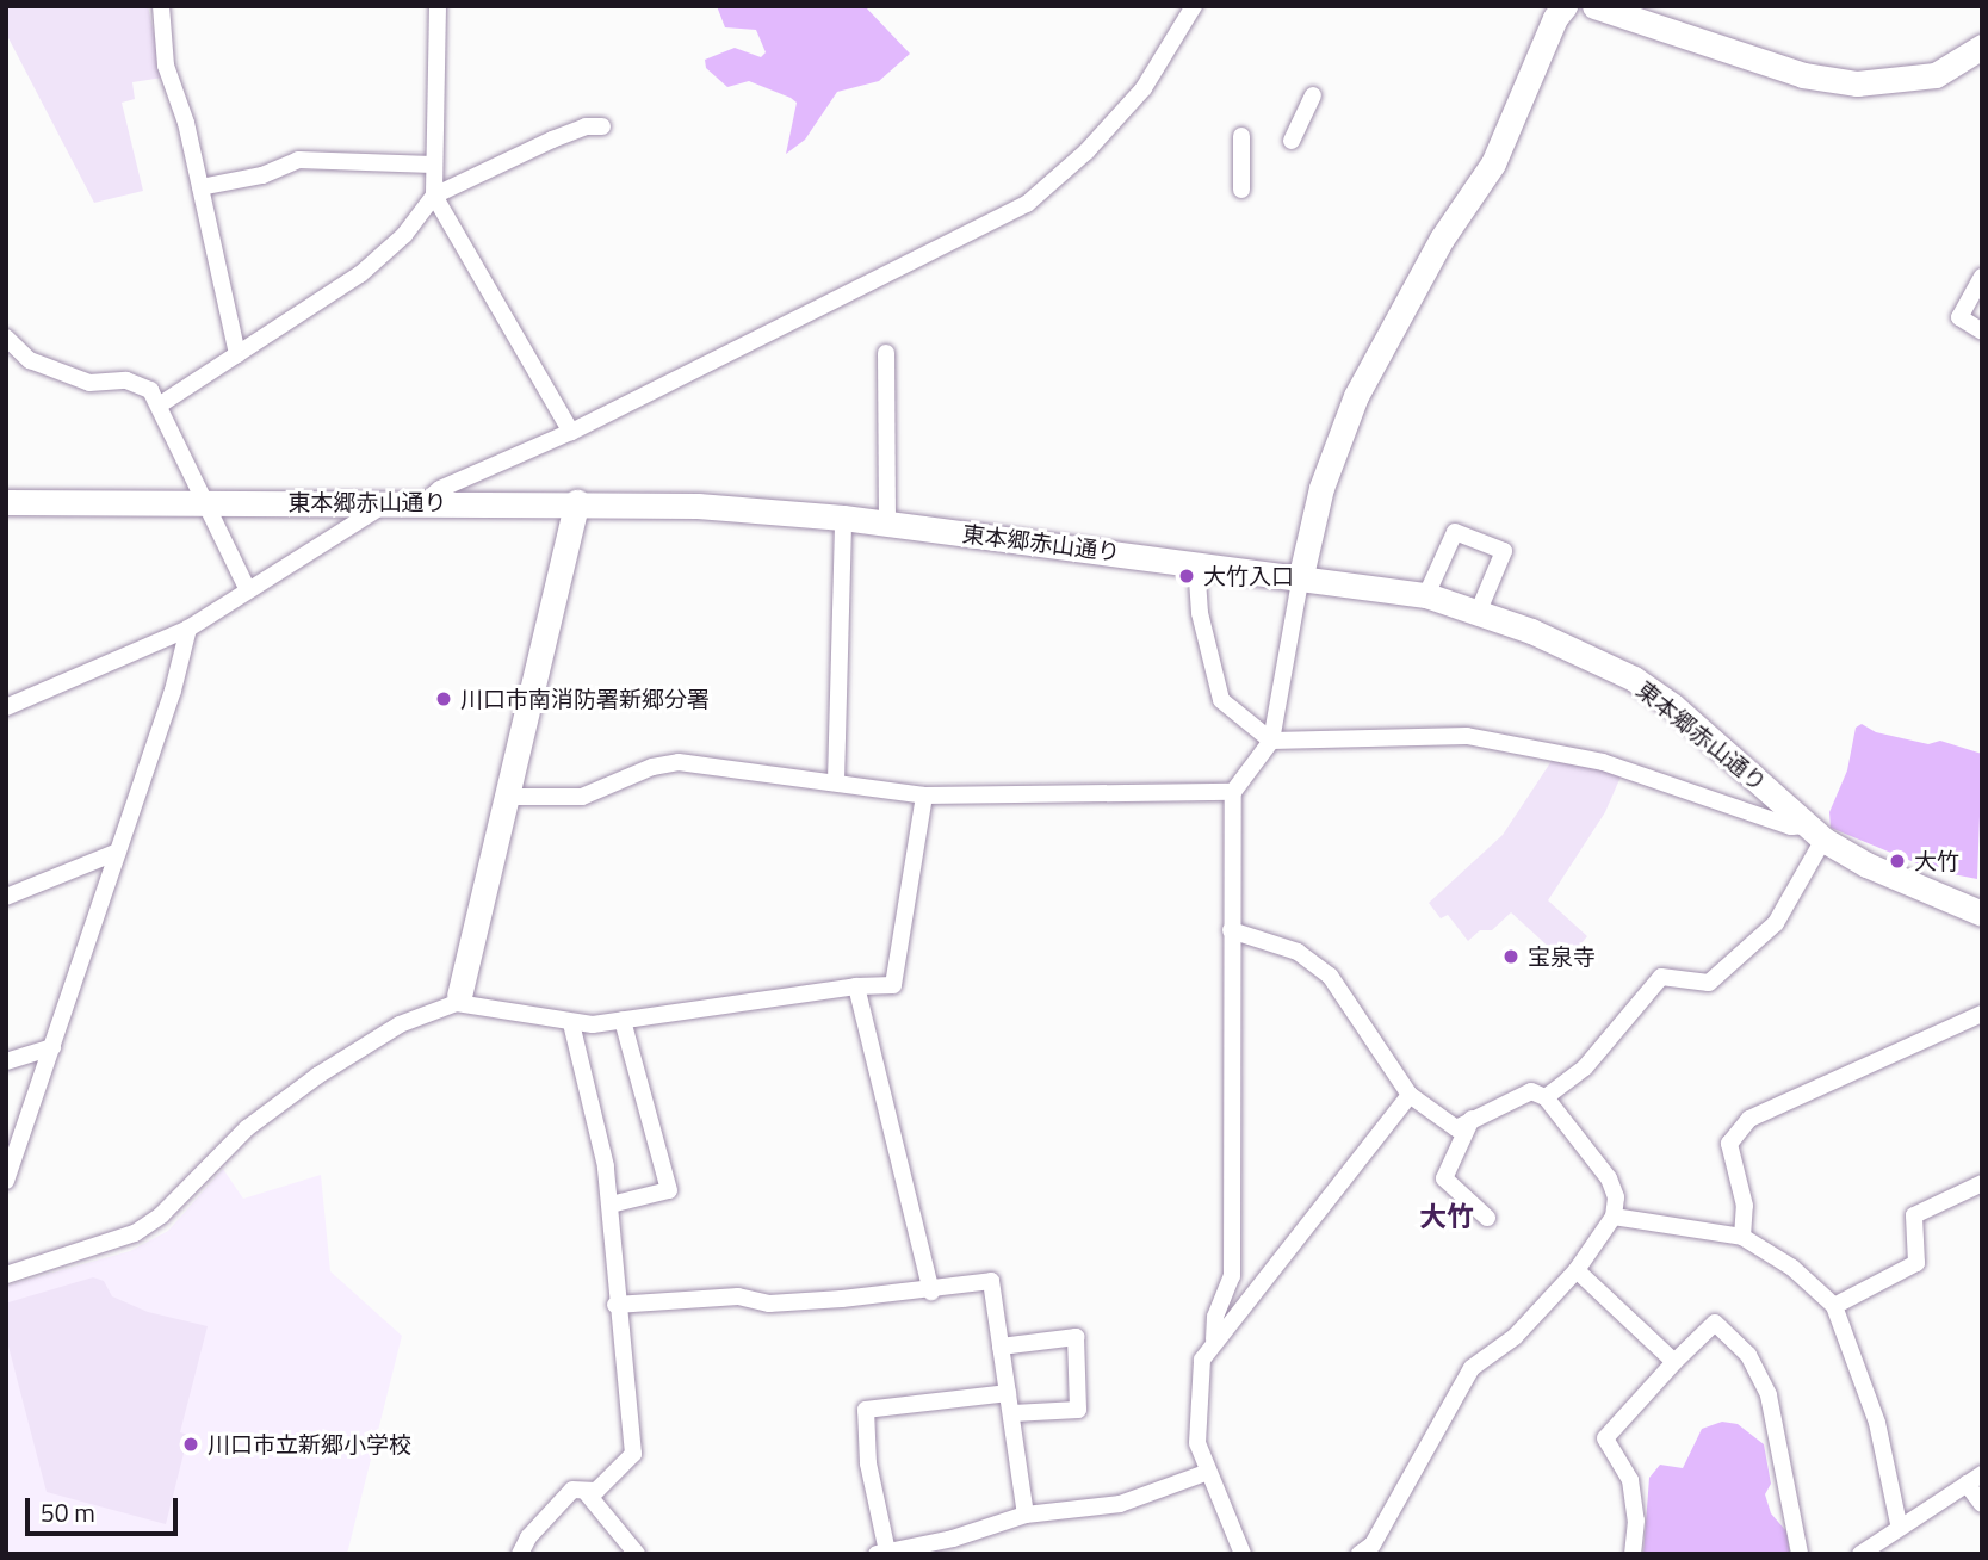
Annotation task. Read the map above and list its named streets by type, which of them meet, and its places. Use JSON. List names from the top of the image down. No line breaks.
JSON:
{"streets":{"street":["東本郷赤山通り"]},"districts":["大竹"],"places":["大竹入口","川口市南消防署新郷分署","大竹","宝泉寺","川口市立新郷小学校"],"scale_bar":"50 m"}
